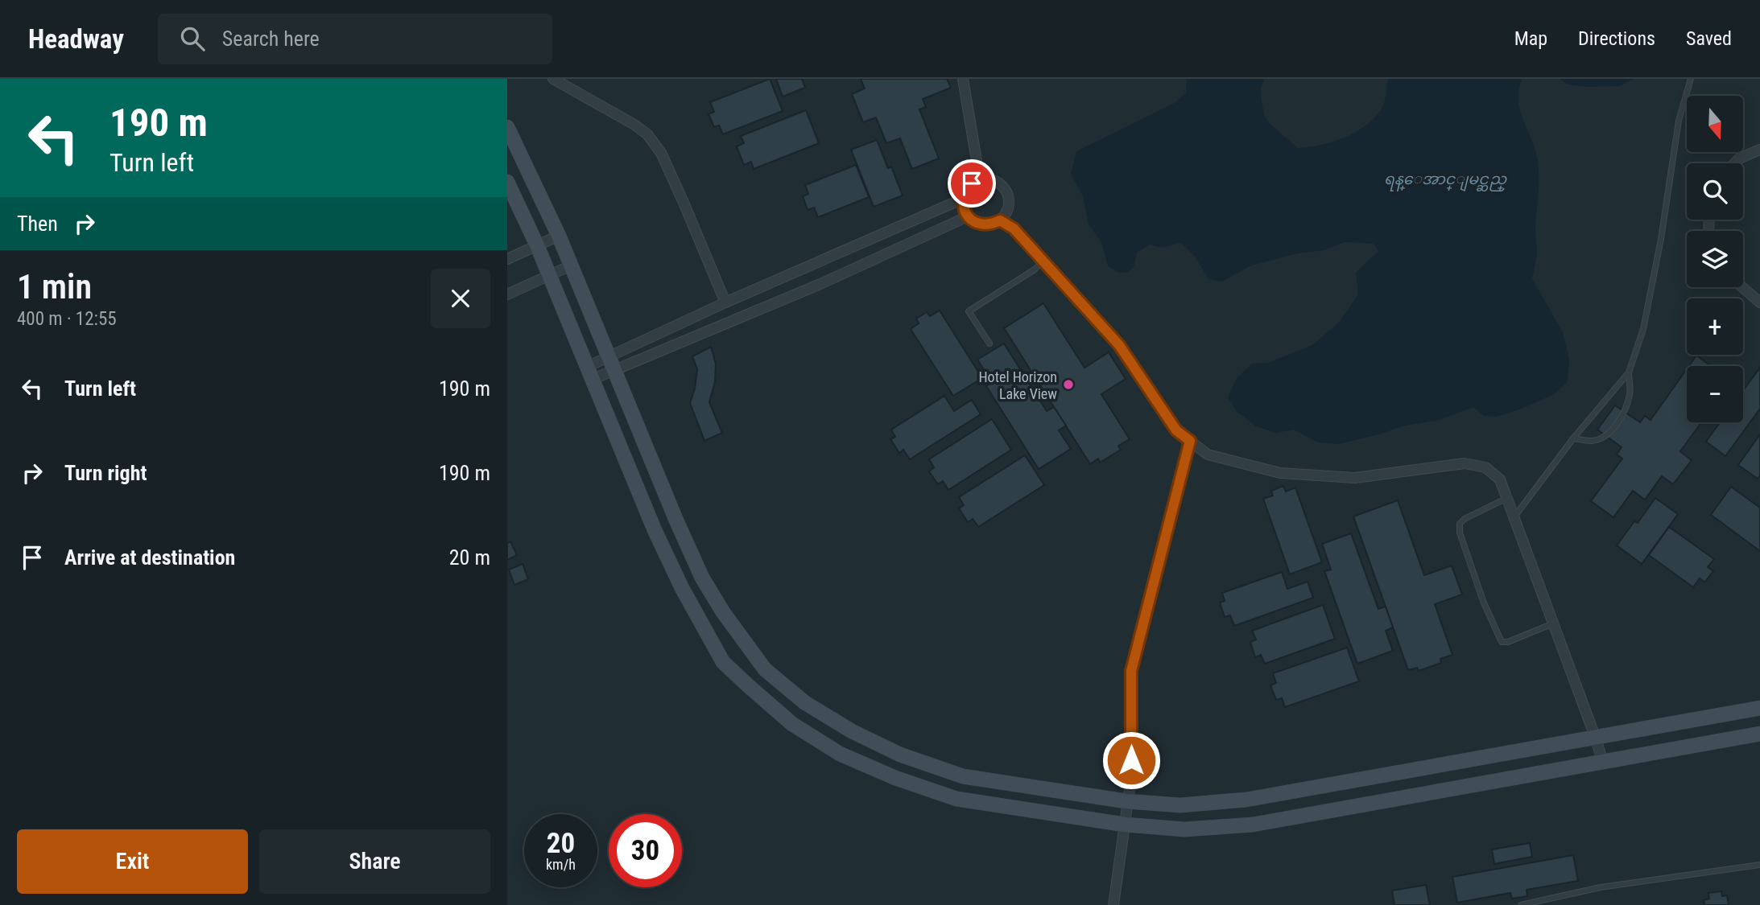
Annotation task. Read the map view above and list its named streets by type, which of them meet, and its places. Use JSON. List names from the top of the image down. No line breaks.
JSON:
{"water":["ရန္ေအာင္ျမင္ဆည္"],"places":["Hotel Horizon Lake View"],"north":"bottom","page":{"header":"Headway","search":"Search here","nav":["Map","Directions","Saved"],"turn":["190 m","Turn left"],"map_buttons":["+","−"],"then":"Then","heading":["1 min","400 m · 12:55"],"list":[{"name":"Turn left","value":"190 m"},{"name":"Turn right","value":"190 m"},{"name":"Arrive at destination","value":"20 m"}],"speed":"20 km/h","limit":"30","buttons":["Exit","Share"]}}
